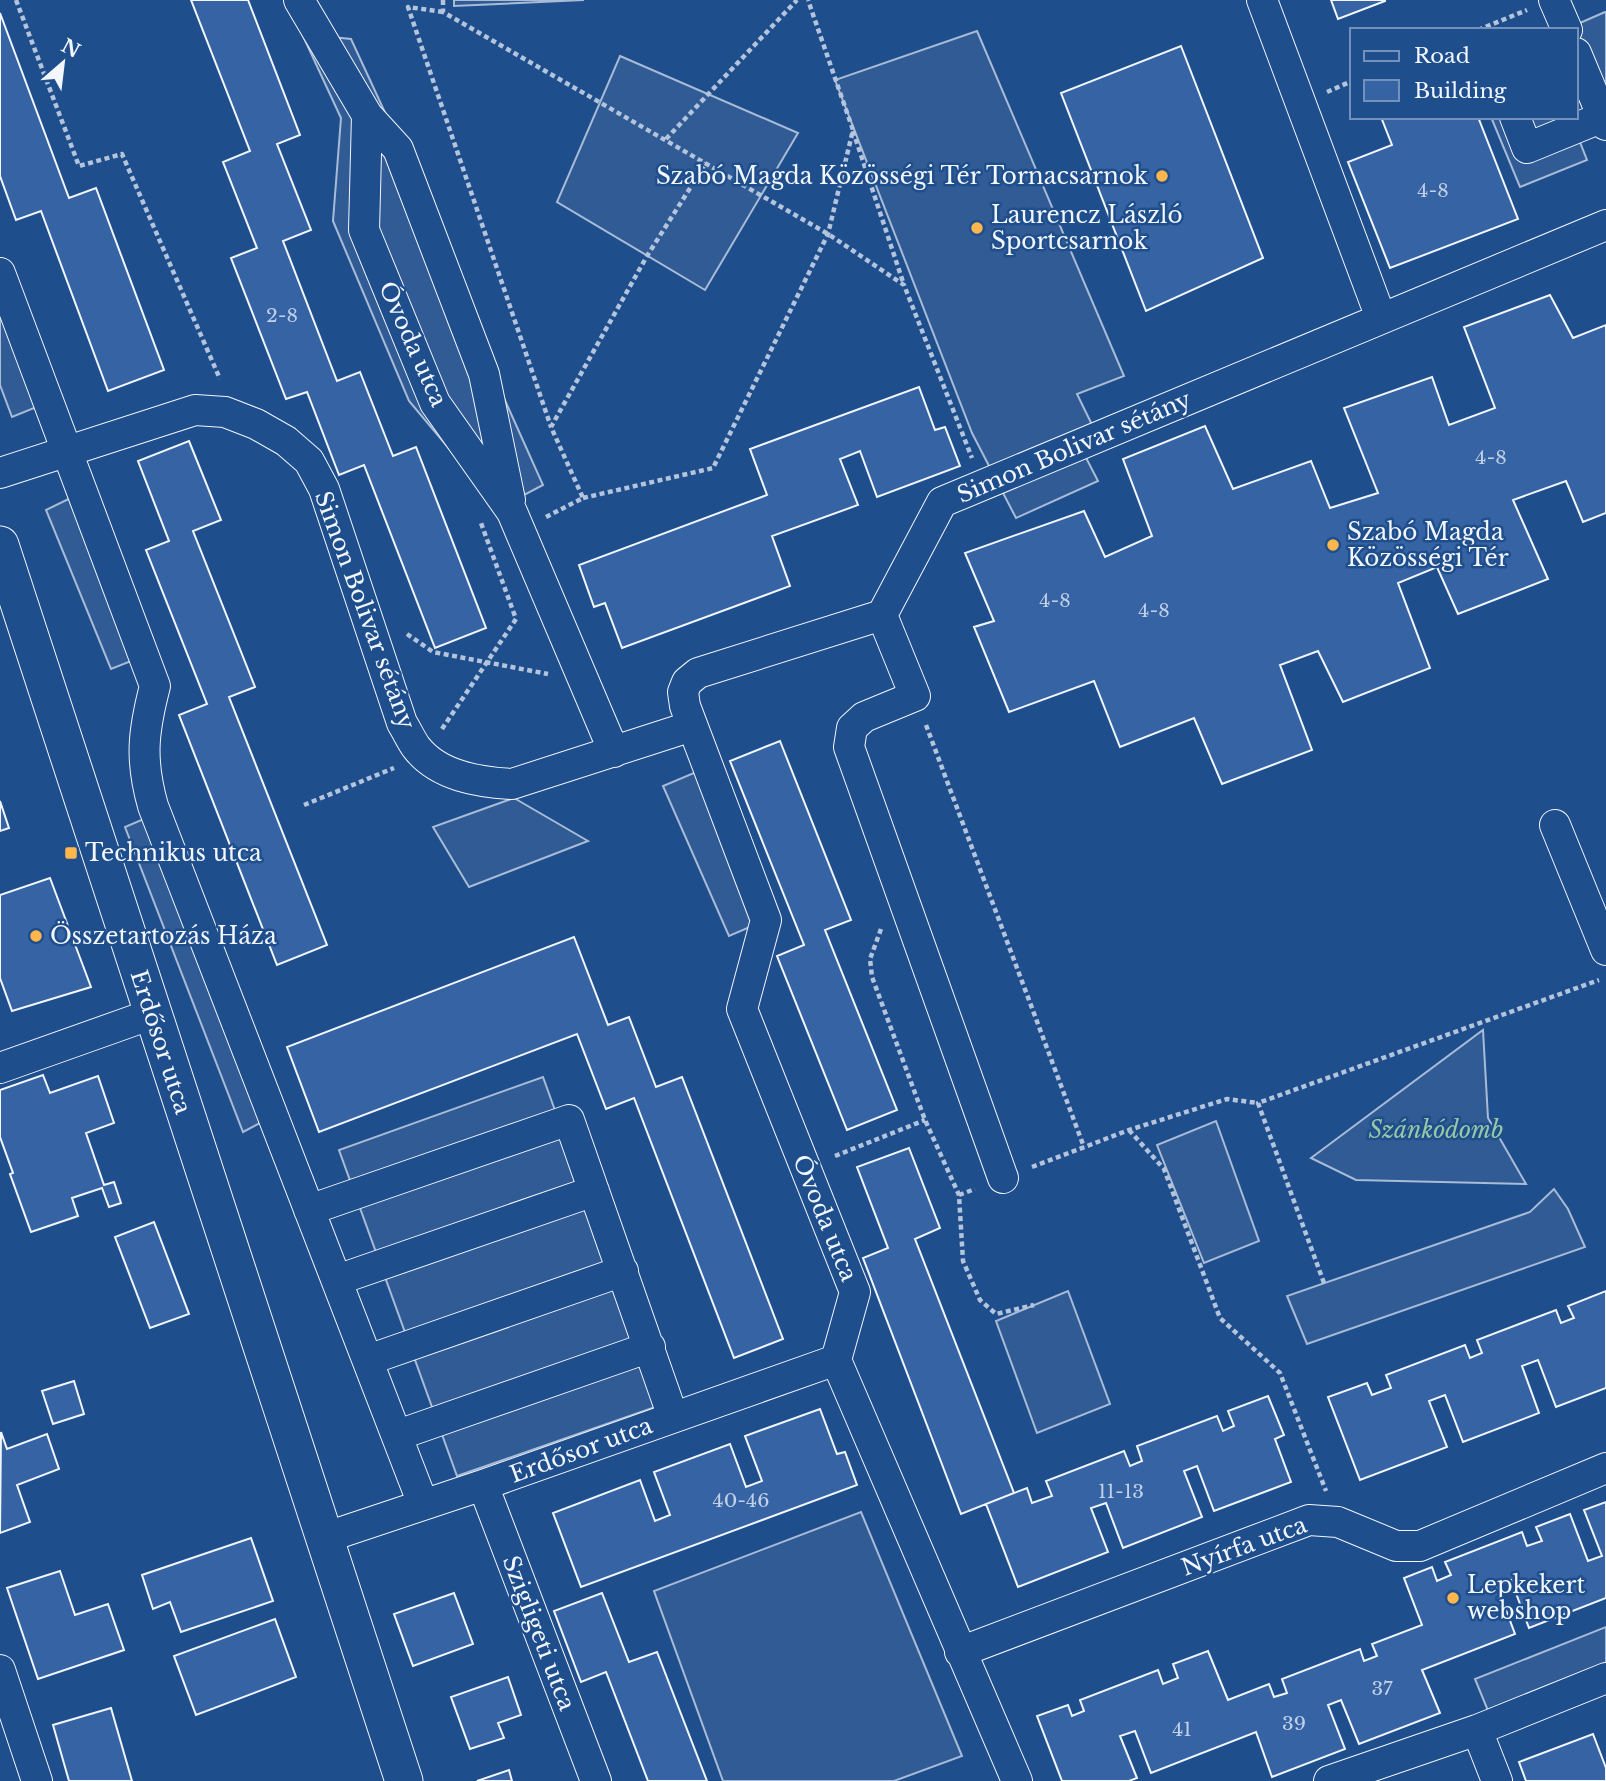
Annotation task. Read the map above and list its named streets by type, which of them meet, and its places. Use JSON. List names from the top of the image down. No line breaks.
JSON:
{"streets":{"street":["Óvoda utca","Simon Bolivar sétány","Erdősor utca","Nyírfa utca","Szigligeti utca"]},"crossings":[["Óvoda utca","Simon Bolivar sétány"],["Óvoda utca","Erdősor utca"],["Erdősor utca","Szigligeti utca"]],"parks":["Szánkódomb"],"places":{"other":["Szabó Magda Közösségi Tér Tornacsarnok","Laurencz László Sportcsarnok","Szabó Magda Közösségi Tér","Összetartozás Háza","Lepkekert webshop"],"transit":["Technikus utca"]},"house_numbers":["4-8","2-8","4-8","4-8","4-8","11-13","40-46","37","39","41"],"legend":["Road","Building"],"north":"top right"}
